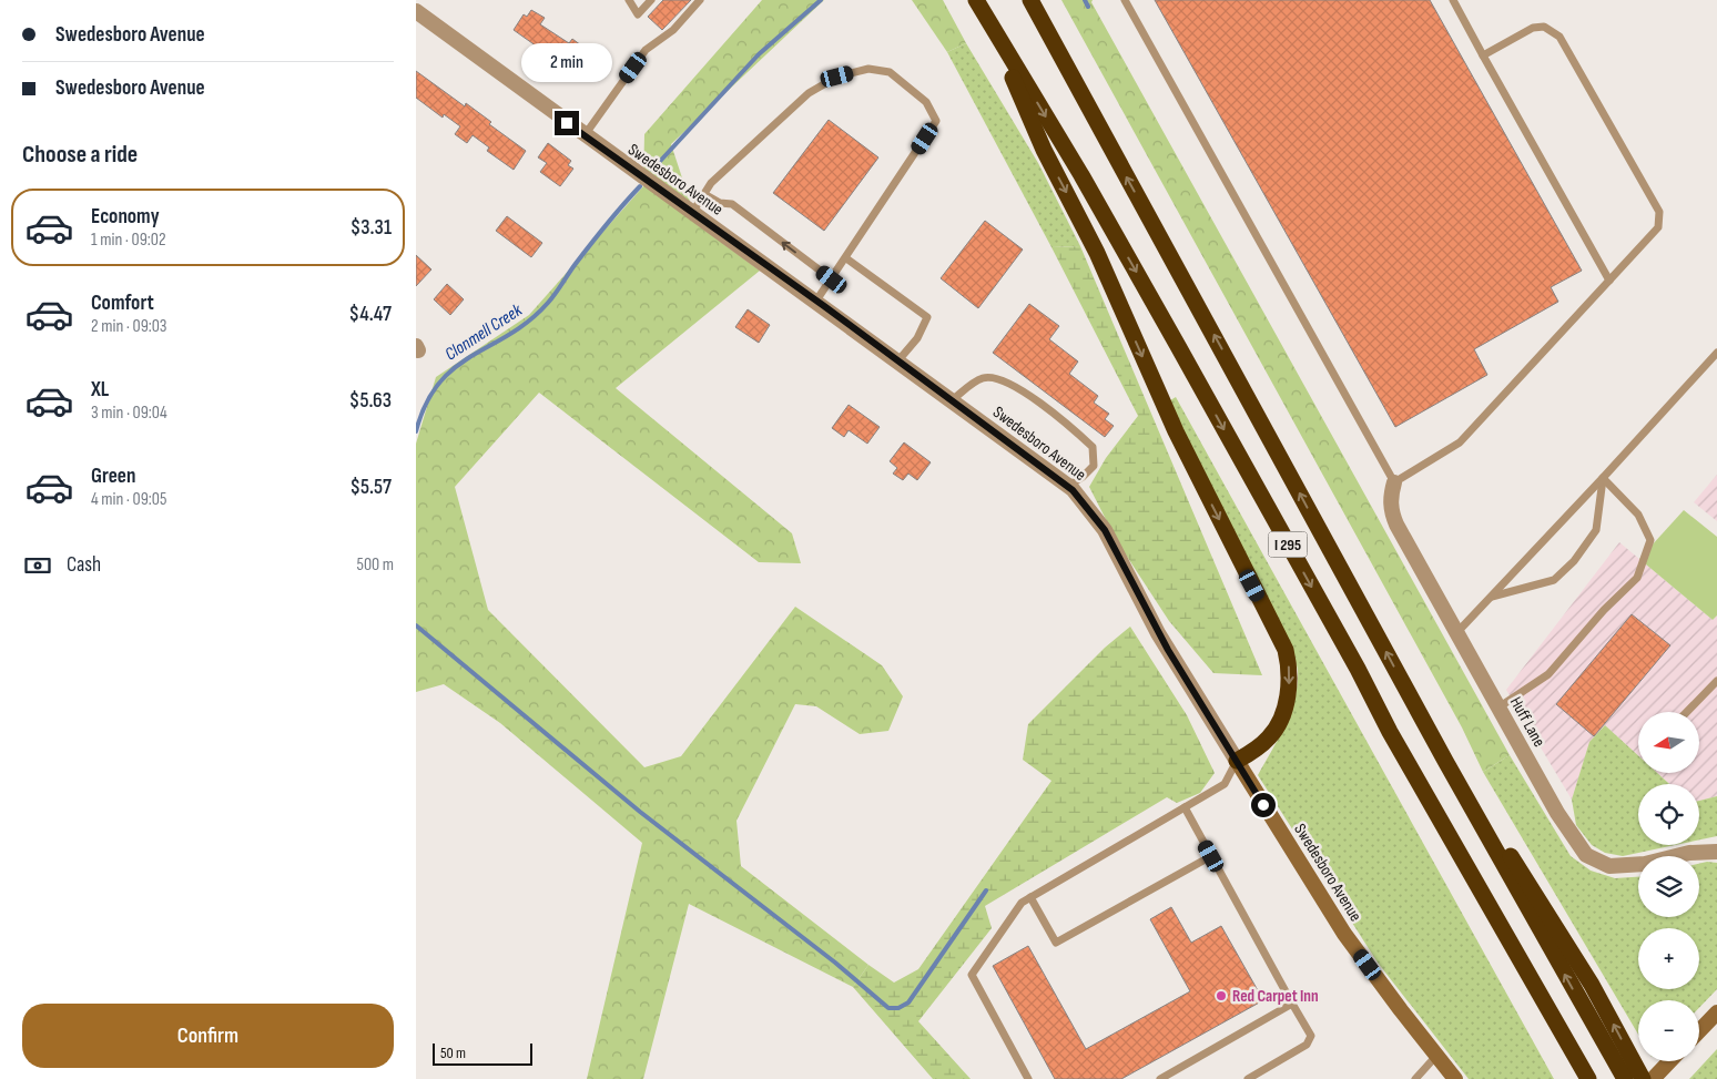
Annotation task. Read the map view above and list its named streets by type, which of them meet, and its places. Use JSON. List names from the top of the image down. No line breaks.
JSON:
{"streets":{"highway":["I 295"],"main road":["Swedesboro Avenue"],"street":["Huff Lane"]},"water":["Clonmell Creek"],"places":["Red Carpet Inn"],"scale_bar":"50 m","north":"left","page":{"banner":["Swedesboro Avenue","Swedesboro Avenue"],"bubble":"2 min","heading":"Choose a ride","list":[{"name":"Economy","note":"1 min · 09:02","value":"$3.31"},{"name":"Comfort","note":"2 min · 09:03","value":"$4.47"},{"name":"XL","note":"3 min · 09:04","value":"$5.63"},{"name":"Green","note":"4 min · 09:05","value":"$5.57"}],"pay":["Cash","500 m"],"map_buttons":["+","−"],"buttons":"Confirm","scale":"50 m"}}
